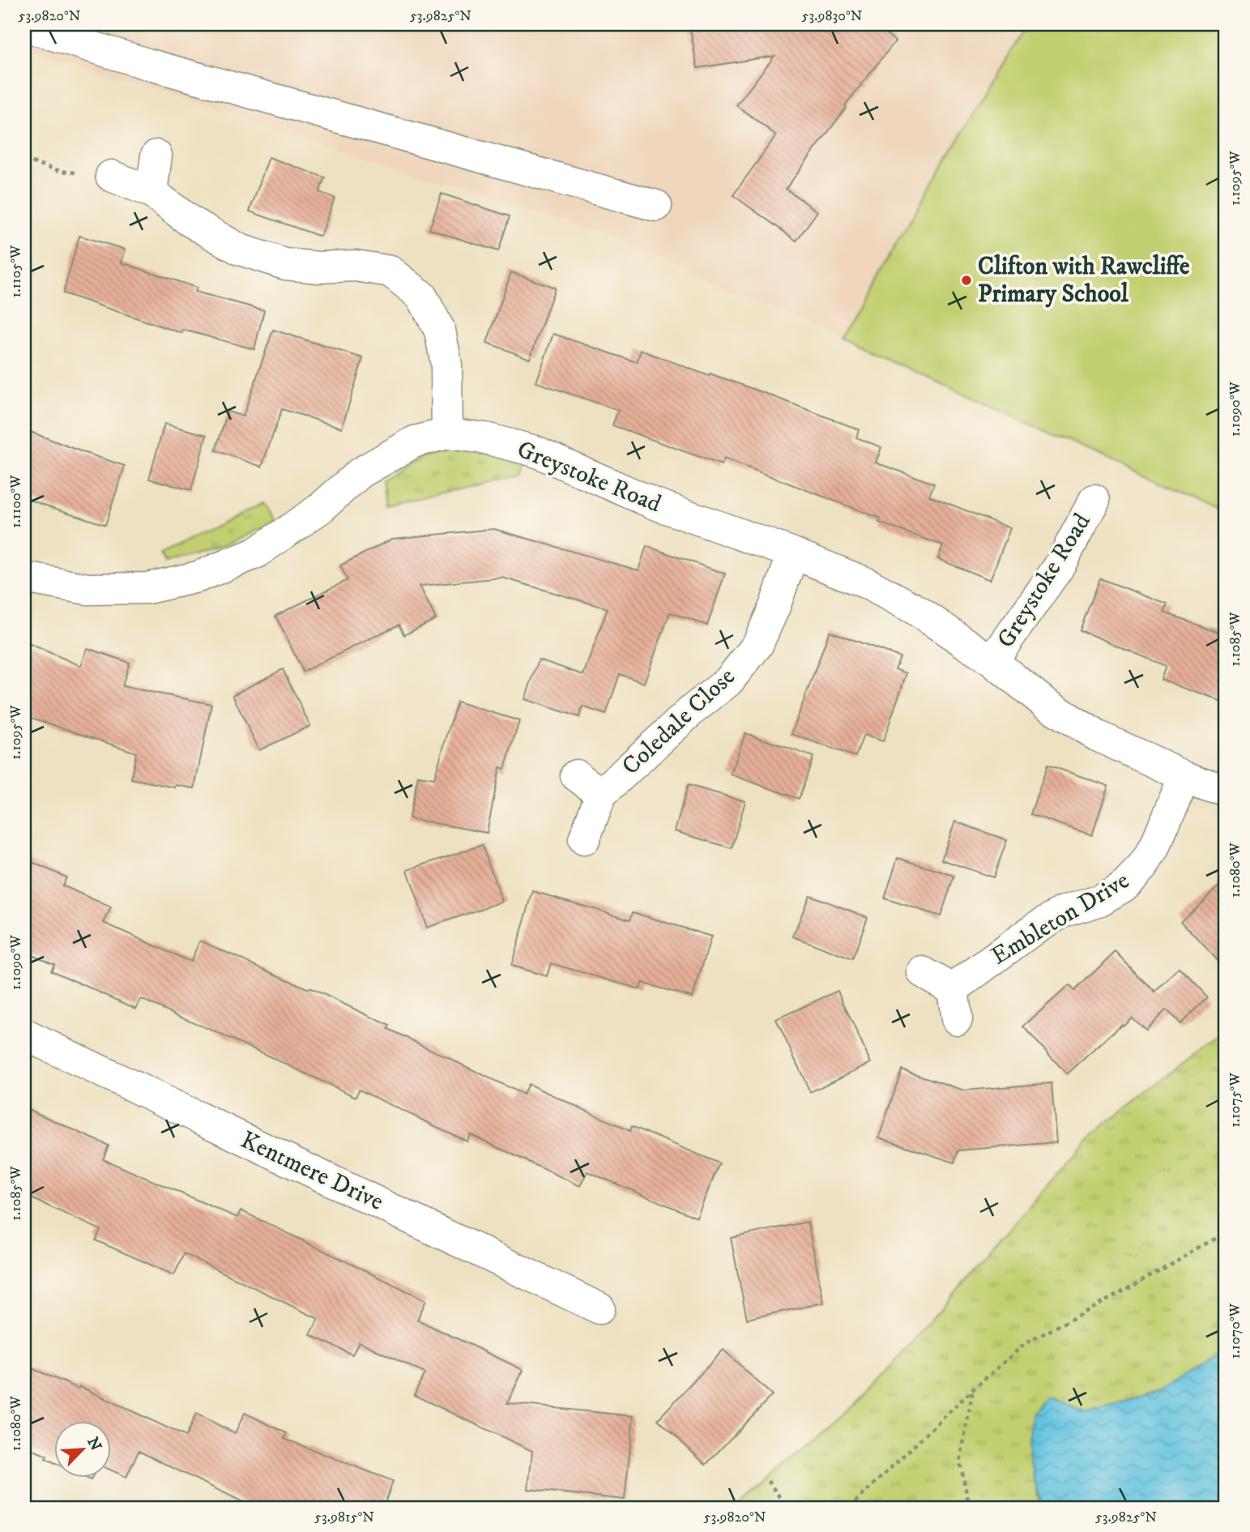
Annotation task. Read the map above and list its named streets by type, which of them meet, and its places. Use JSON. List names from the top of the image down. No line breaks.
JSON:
{"streets":{"street":["Greystoke Road","Coledale Close","Embleton Drive","Kentmere Drive"]},"crossings":[["Greystoke Road","Coledale Close"],["Greystoke Road","Embleton Drive"]],"places":["Clifton with Rawcliffe Primary School"],"north":"top right","coordinates":["53.9820°N","53.9825°N","53.9830°N","1.1095°W","1.1105°W","1.1090°W","1.1100°W","1.1085°W","1.1080°W","1.1075°W","1.1070°W","53.9815°N"]}
